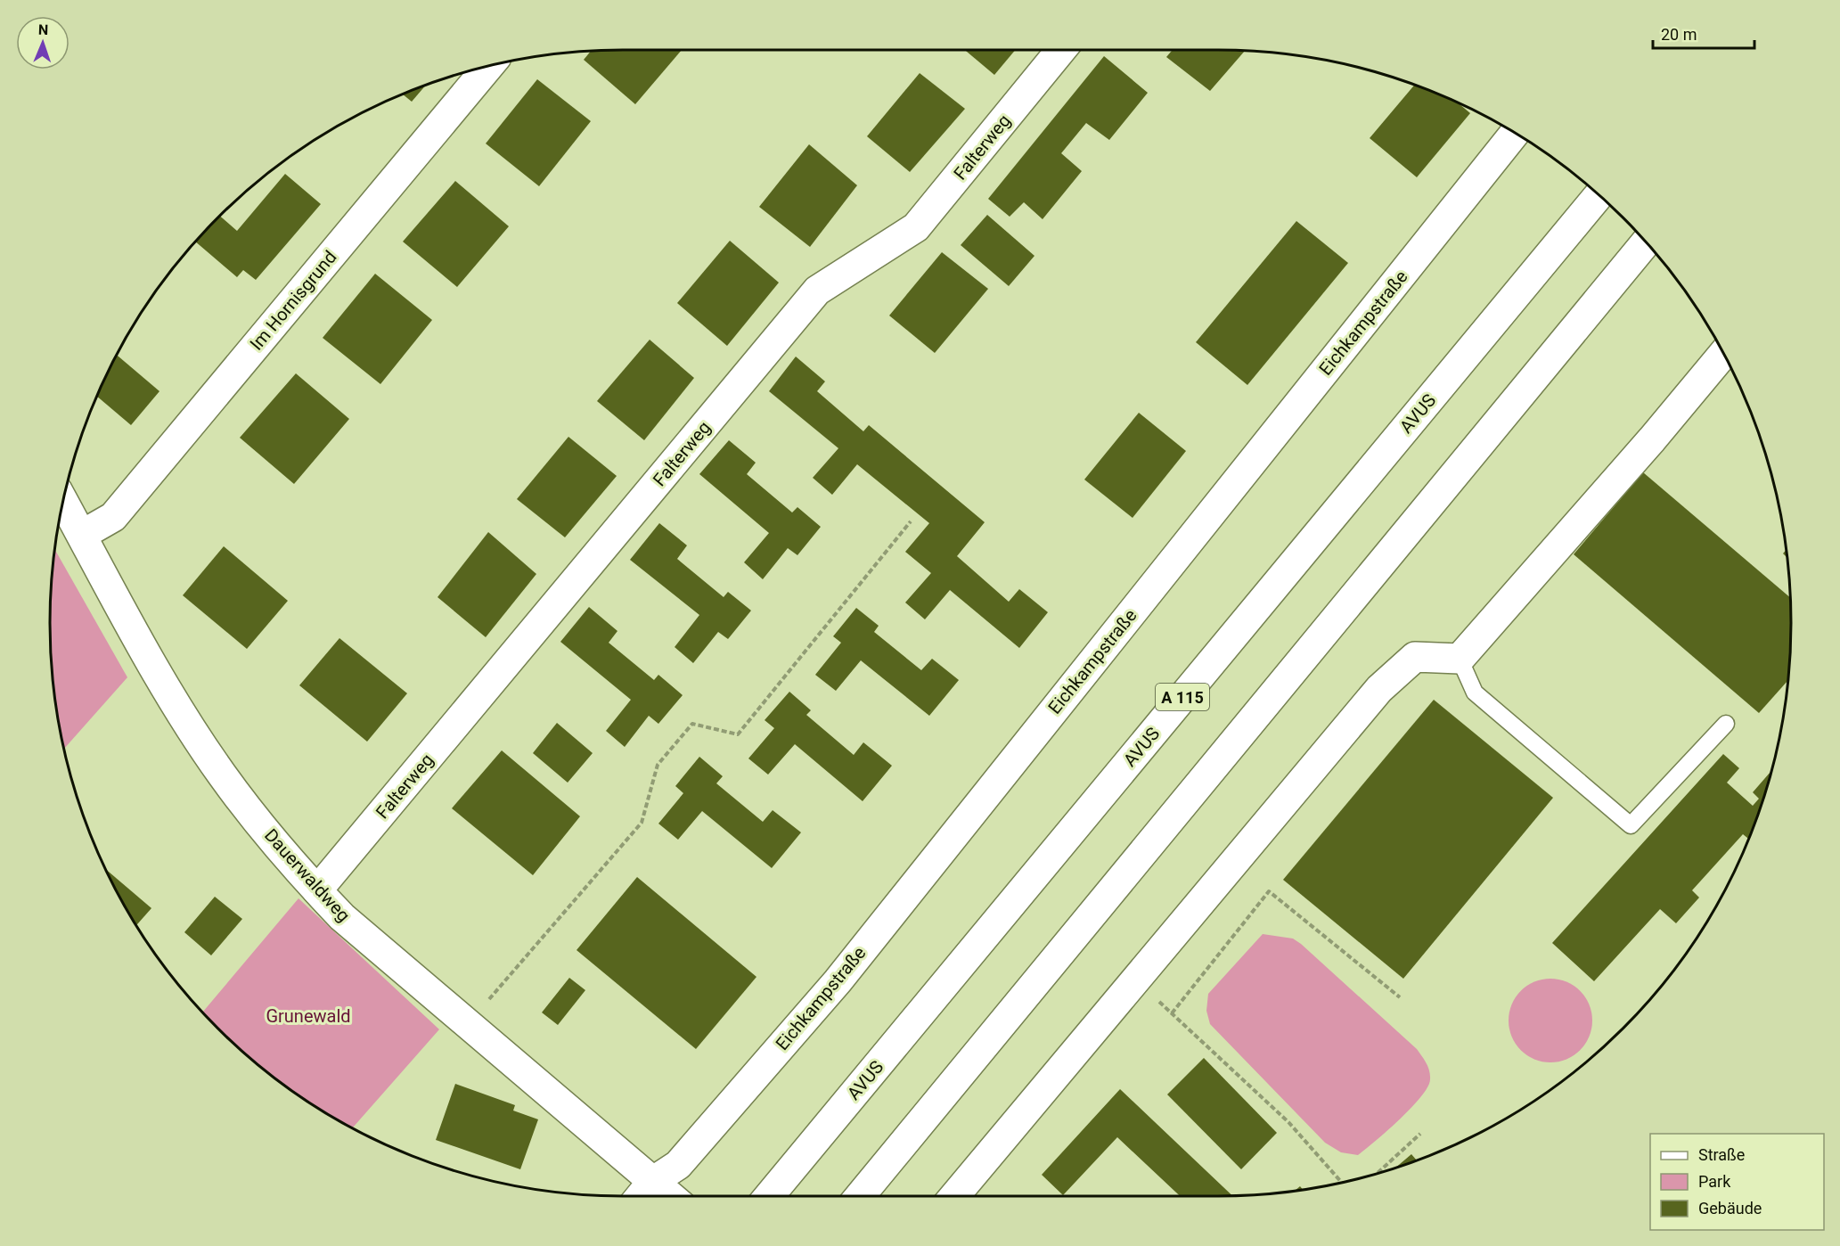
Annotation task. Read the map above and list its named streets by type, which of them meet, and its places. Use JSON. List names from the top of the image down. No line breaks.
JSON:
{"streets":{"main road":["Falterweg","Im Hornisgrund","Eichkampstraße","AVUS","A 115","Dauerwaldweg"]},"crossings":[["Falterweg","Dauerwaldweg"],["Im Hornisgrund","Dauerwaldweg"],["Eichkampstraße","Dauerwaldweg"]],"parks":["Grunewald"],"legend":["Straße","Park","Gebäude"],"scale_bar":"20 m","north":"top"}
